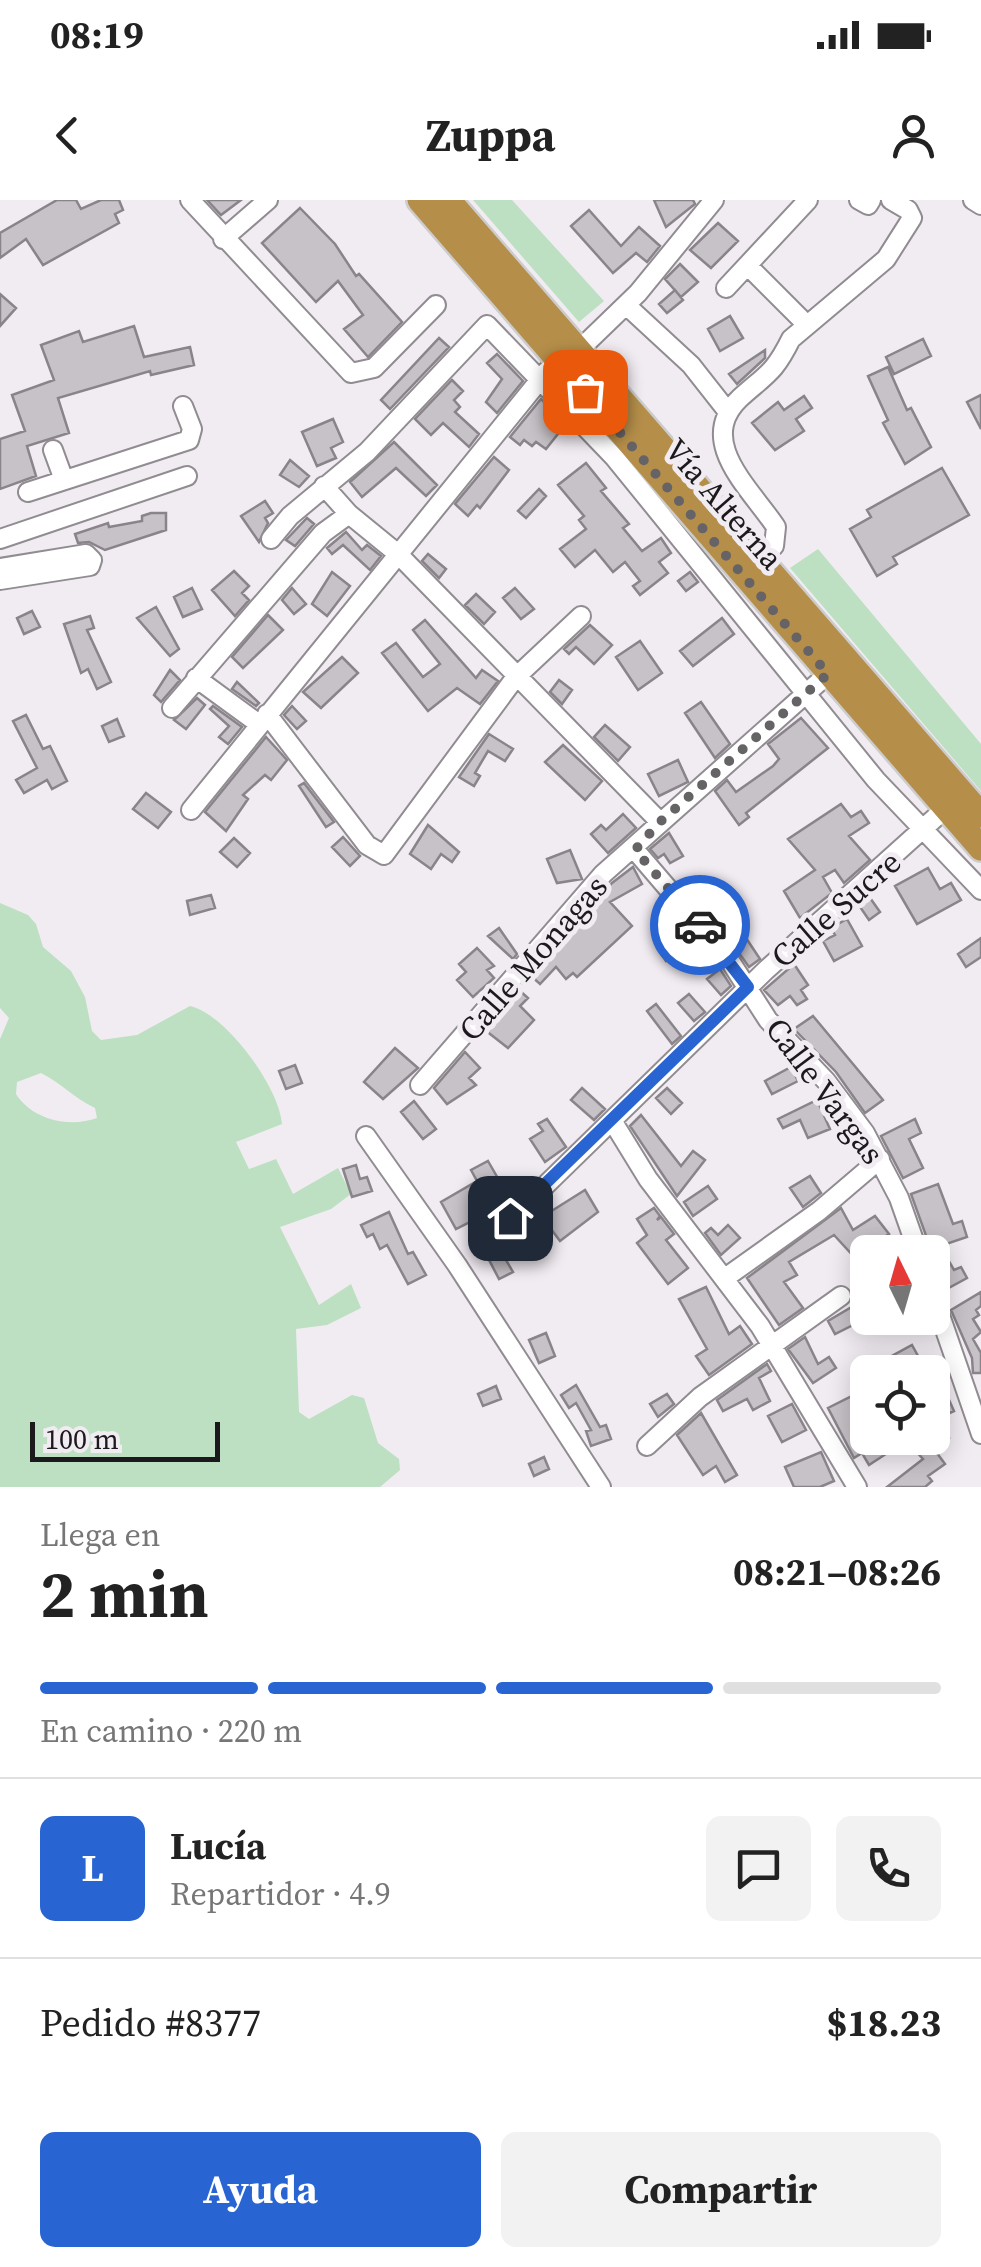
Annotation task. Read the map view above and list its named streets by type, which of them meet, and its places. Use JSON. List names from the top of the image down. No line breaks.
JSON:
{"streets":{"highway":["Vía Alterna"],"street":["Calle Sucre","Calle Monagas","Calle Vargas"]},"crossings":[["Vía Alterna","Calle Sucre"],["Vía Alterna","Calle Monagas"],["Calle Sucre","Calle Vargas"],["Calle Monagas","Calle Vargas"]],"scale_bar":"100 m","north":"top","page":{"status":"08:19","header":"Zuppa","scale":"100 m","heading":["2 min","Llega en","08:21–08:26"],"panel":["Lucía","Repartidor · 4.9","Pedido #8377","$18.23"],"bar":"En camino · 220 m","round":"L","buttons":["Ayuda","Compartir"]}}
